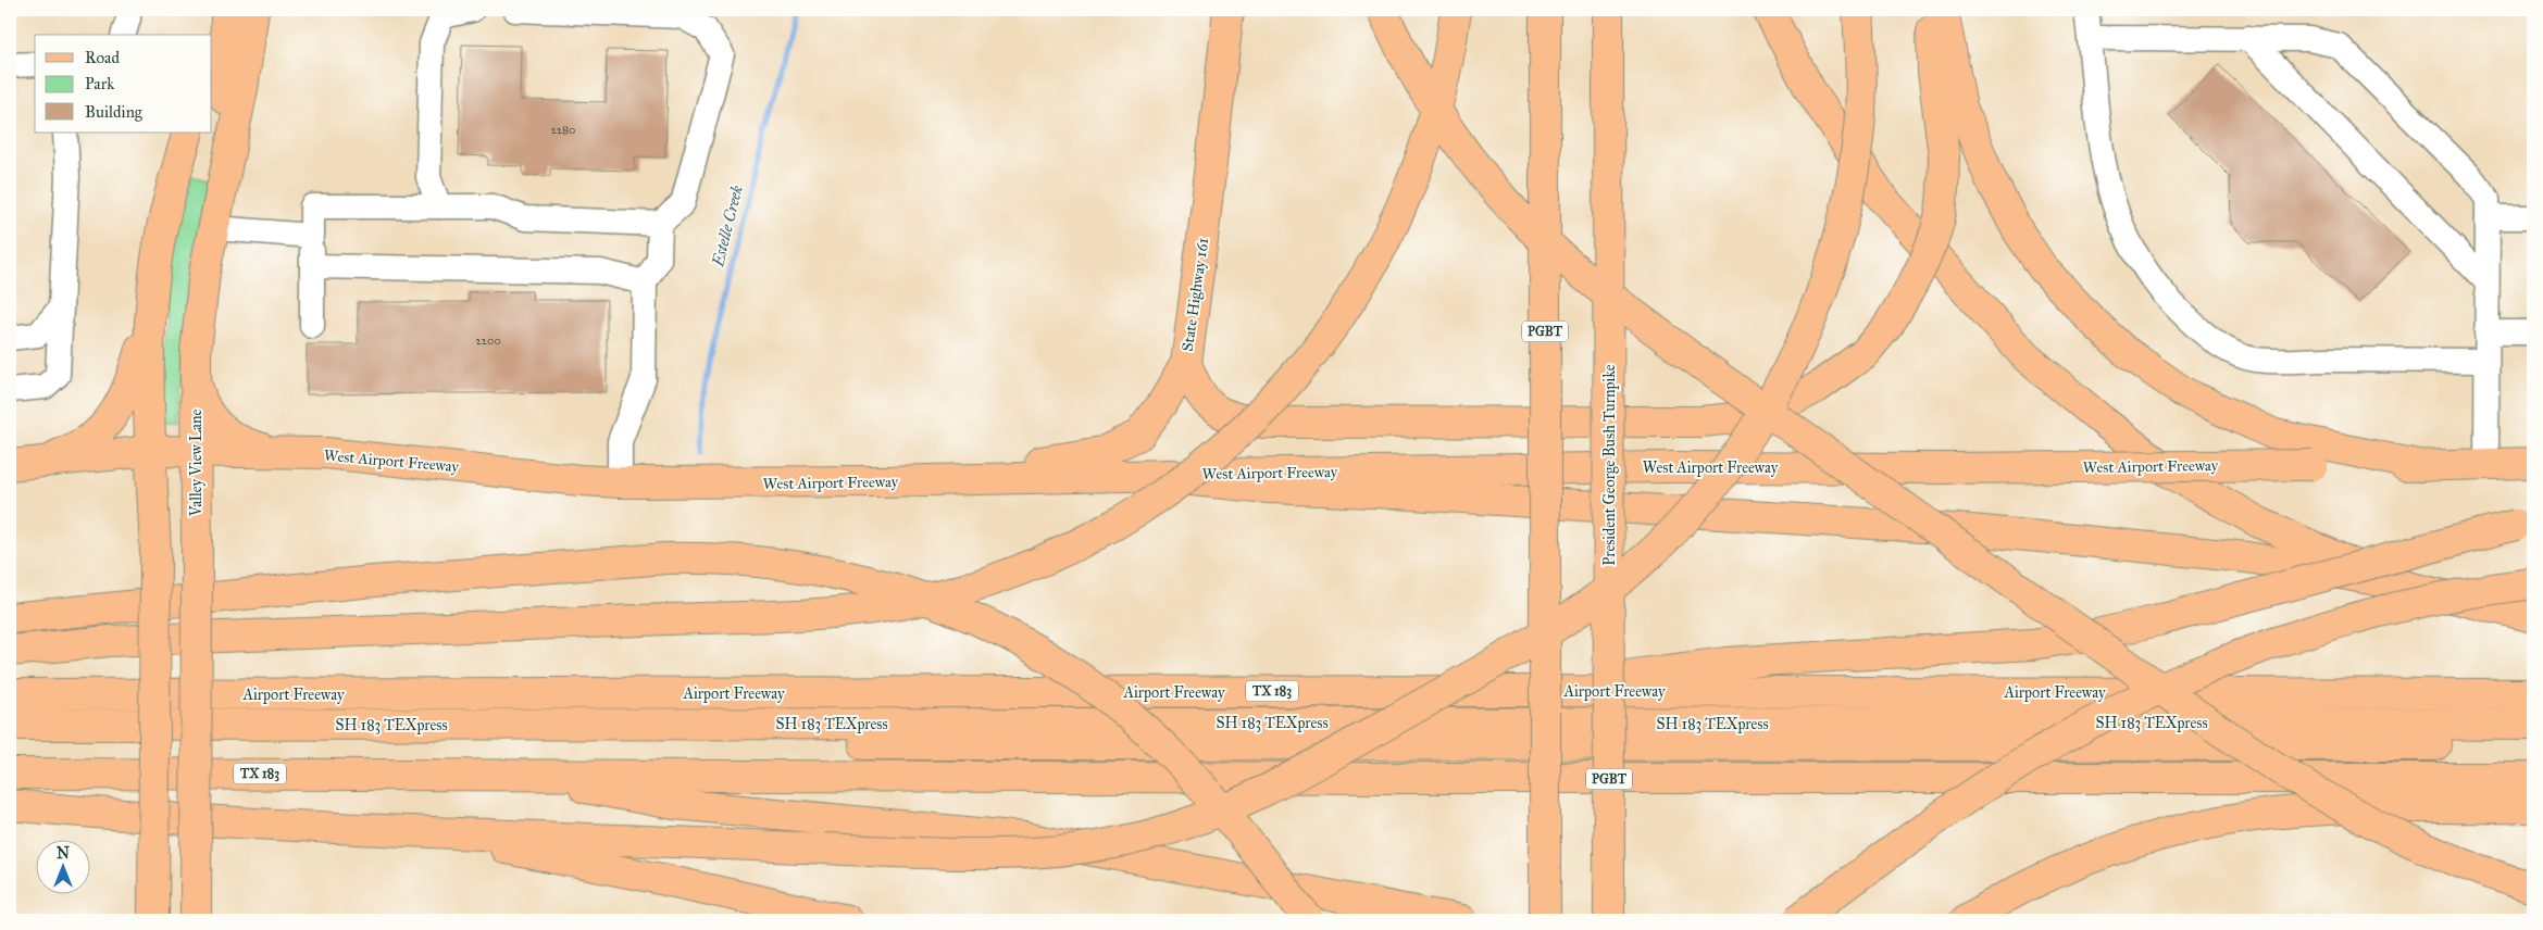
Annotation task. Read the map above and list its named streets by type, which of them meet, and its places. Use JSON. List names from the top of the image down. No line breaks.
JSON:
{"streets":{"main road":["State Highway 161","PGBT","West Airport Freeway","Valley View Lane","President George Bush Turnpike","TX 183","Airport Freeway","SH 183 TEXpress"]},"crossings":[["State Highway 161","West Airport Freeway"],["West Airport Freeway","Valley View Lane"]],"water":["Estelle Creek"],"house_numbers":["2280","2200"],"legend":["Road","Park","Building"],"north":"top"}
